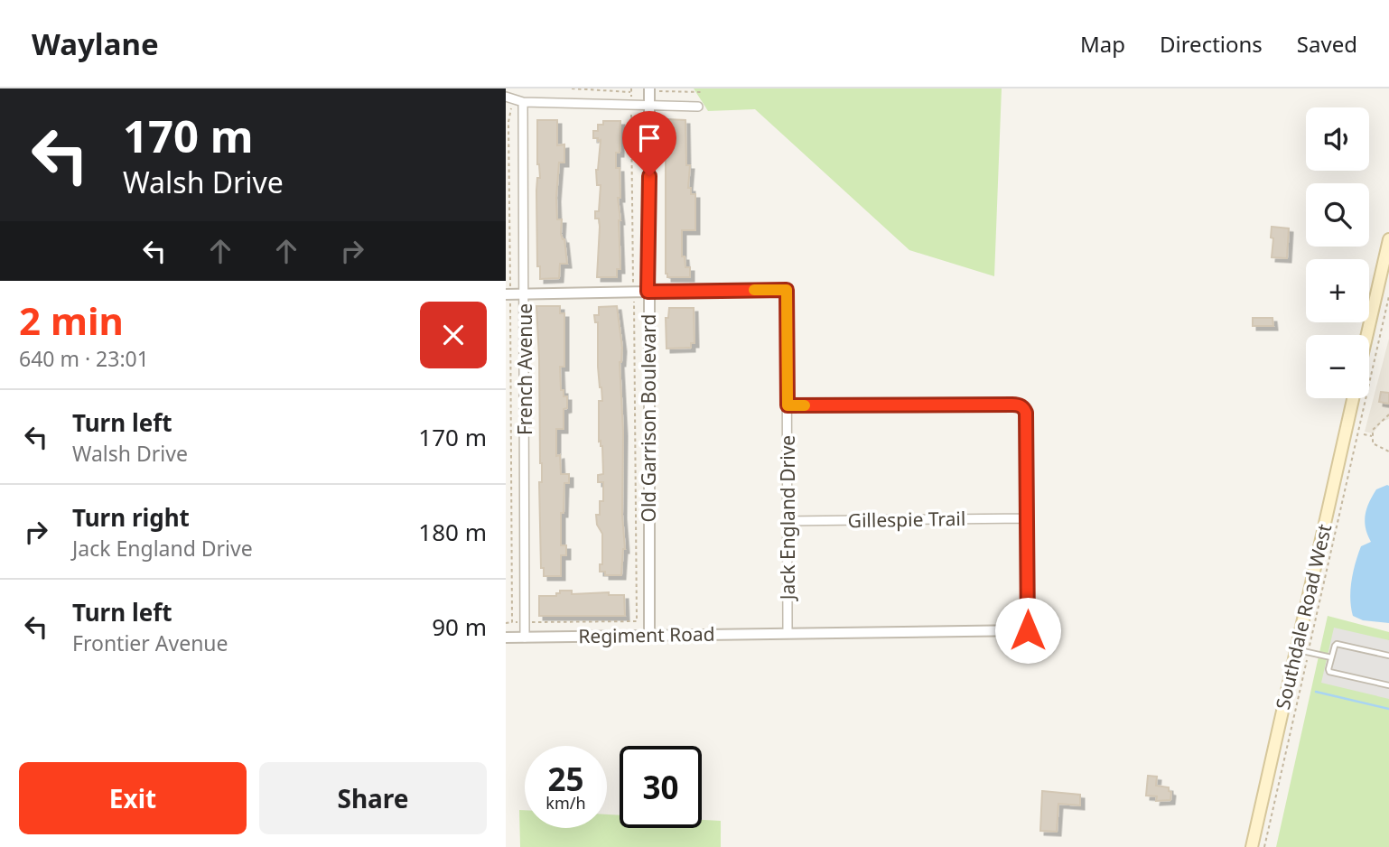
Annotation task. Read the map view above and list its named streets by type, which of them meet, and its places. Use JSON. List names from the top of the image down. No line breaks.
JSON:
{"streets":{"main road":["Southdale Road West"],"street":["French Avenue","Old Garrison Boulevard","Jack England Drive","Gillespie Trail","Regiment Road"]},"crossings":[["French Avenue","Regiment Road"],["Old Garrison Boulevard","Jack England Drive"],["Old Garrison Boulevard","Regiment Road"],["Jack England Drive","Gillespie Trail"],["Jack England Drive","Regiment Road"]],"page":{"header":"Waylane","nav":["Map","Directions","Saved"],"turn":["170 m","Walsh Drive"],"map_buttons":["+","−"],"heading":["2 min","640 m · 23:01"],"list":[{"name":"Turn left","note":"Walsh Drive","value":"170 m"},{"name":"Turn right","note":"Jack England Drive","value":"180 m"},{"name":"Turn left","note":"Frontier Avenue","value":"90 m"}],"speed":"25 km/h","limit":"30","buttons":["Exit","Share"]}}
